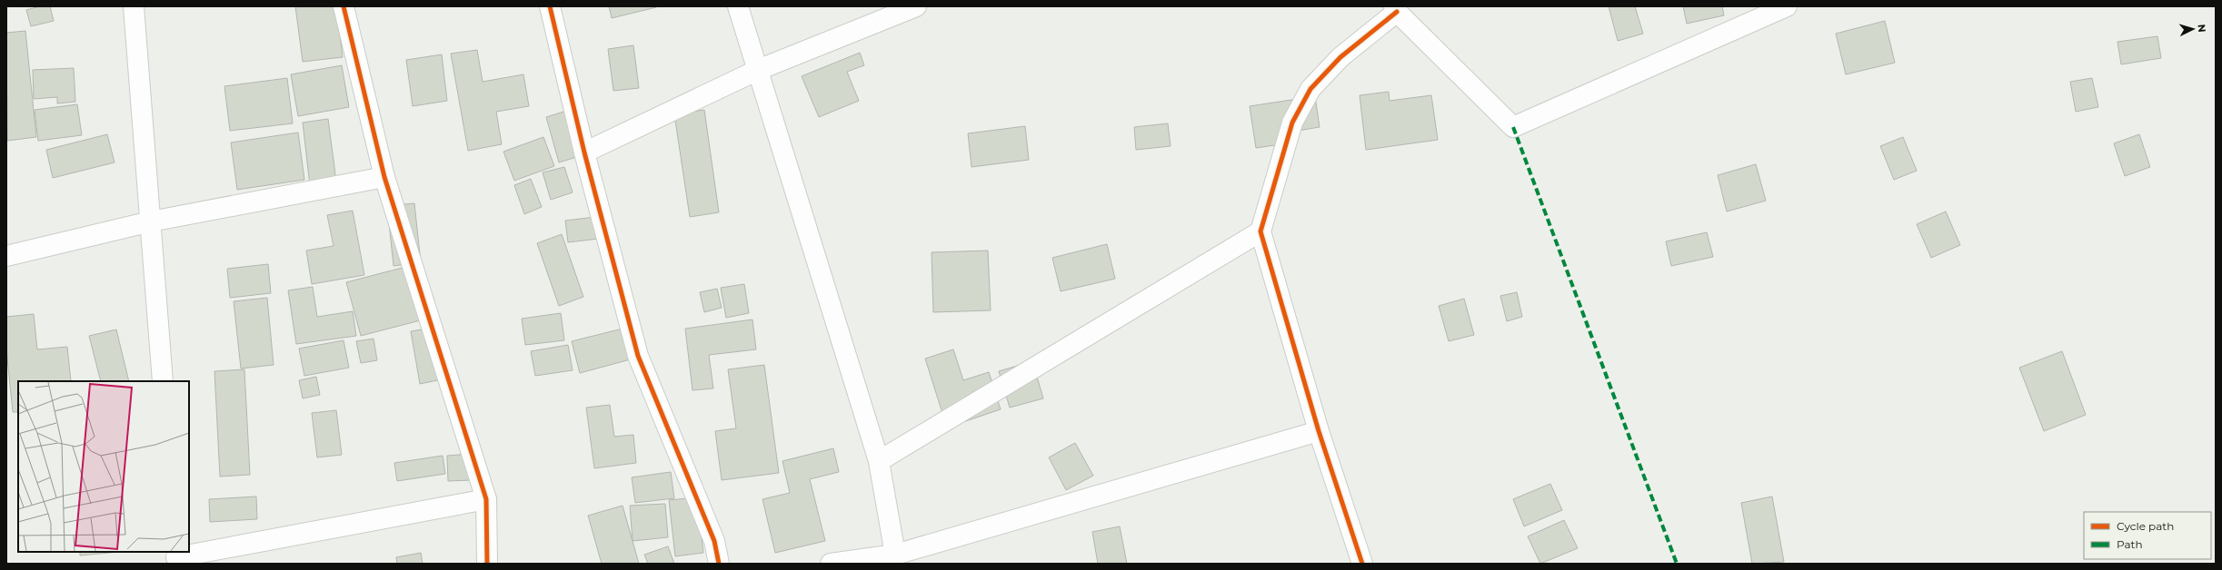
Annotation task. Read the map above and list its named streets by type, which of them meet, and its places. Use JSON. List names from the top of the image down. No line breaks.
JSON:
{"legend":["Cycle path","Path"],"north":"right"}
